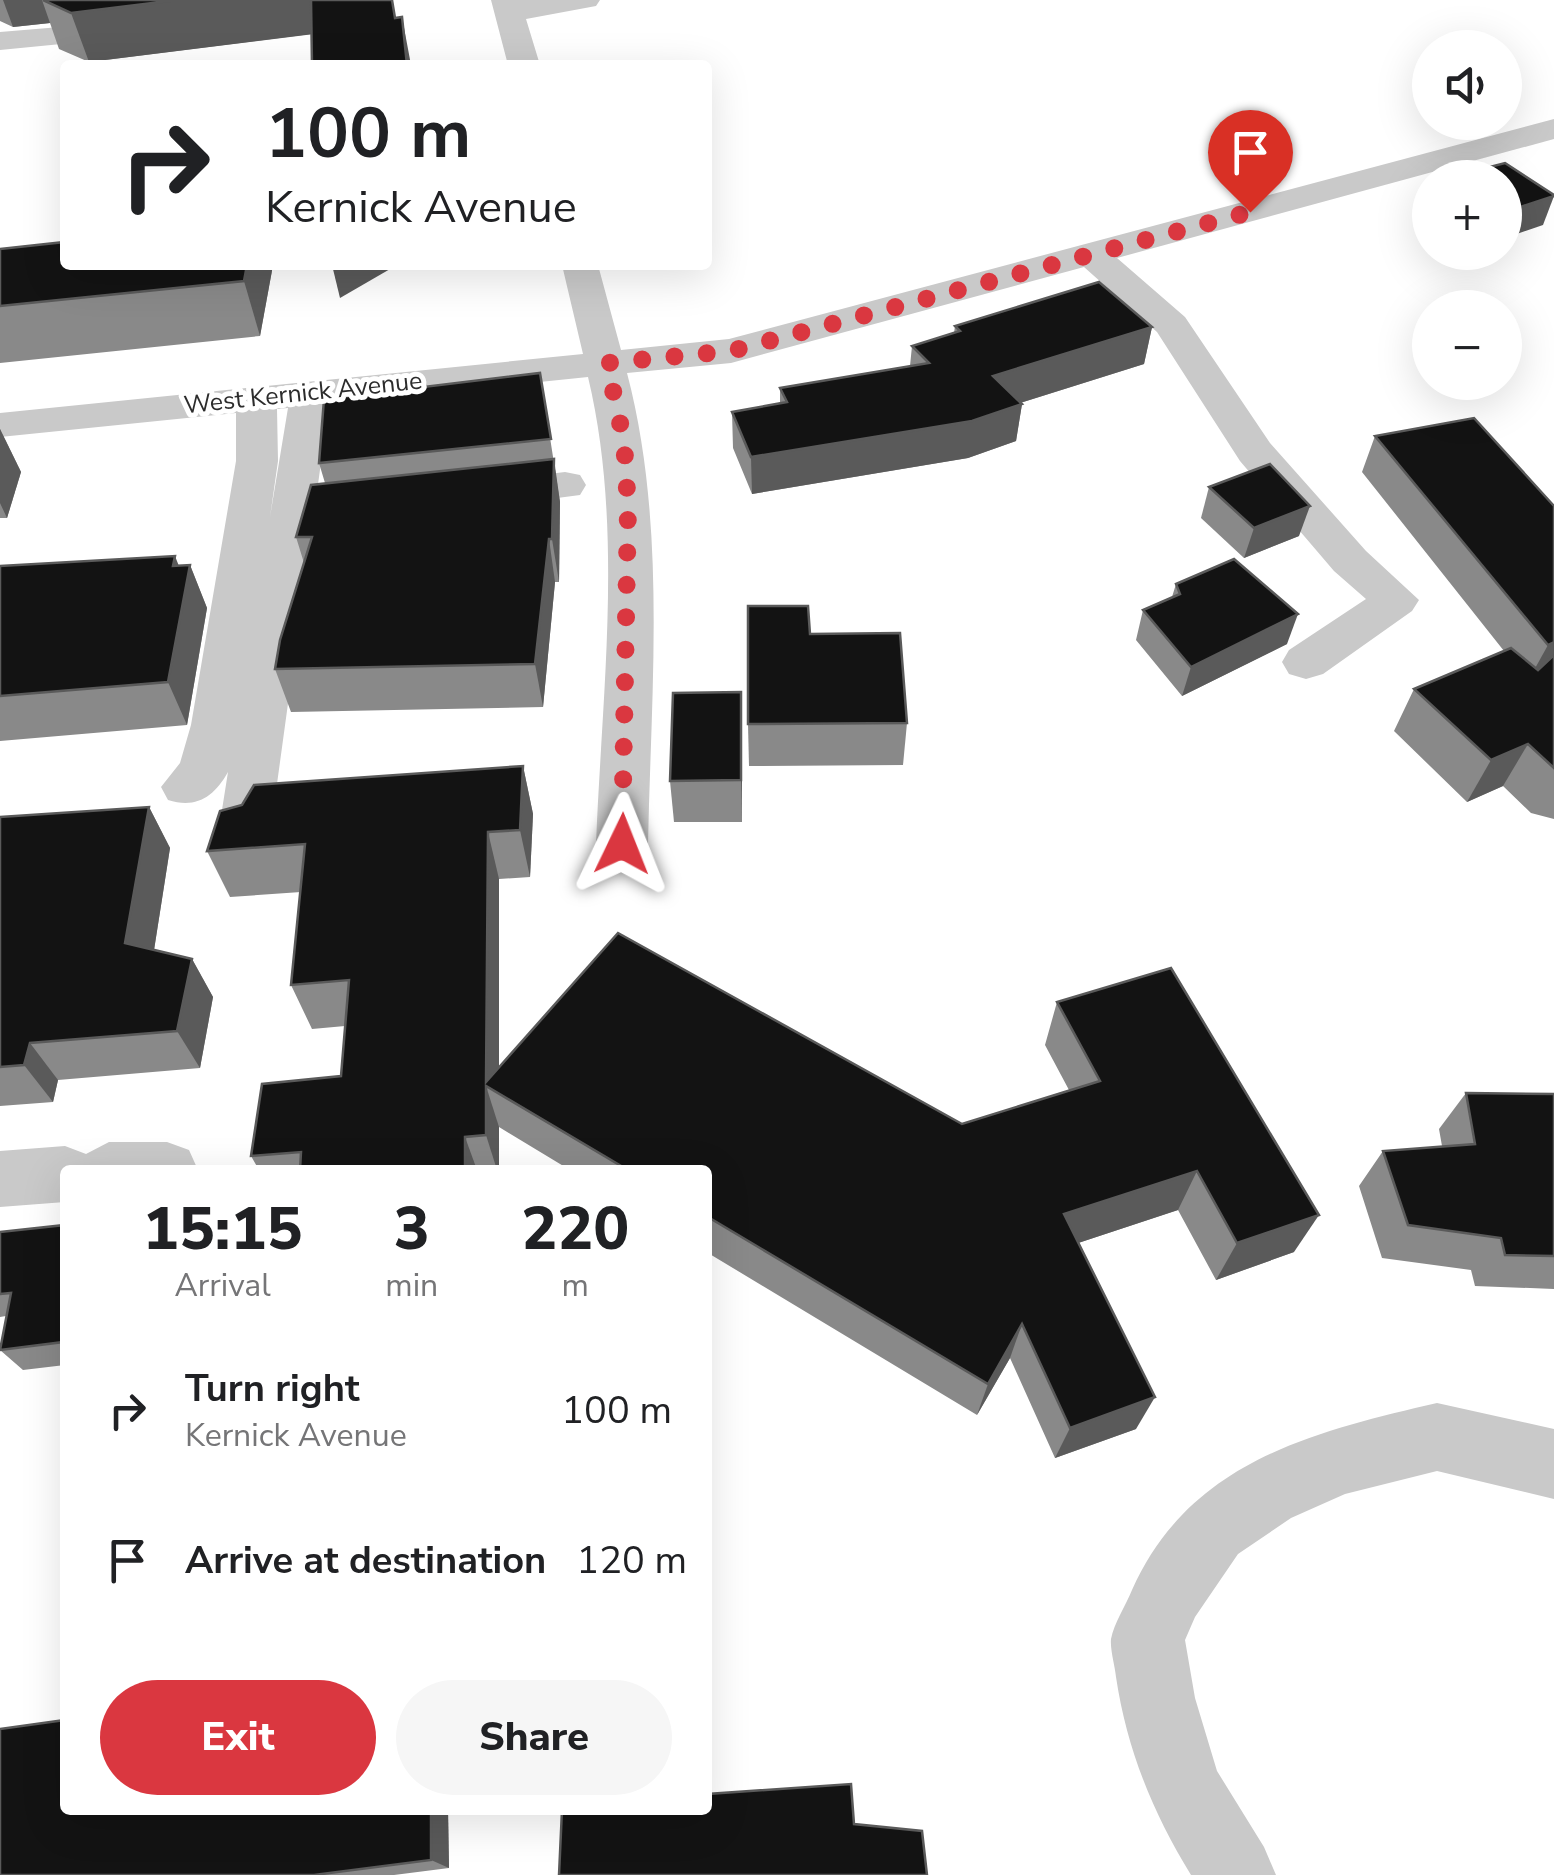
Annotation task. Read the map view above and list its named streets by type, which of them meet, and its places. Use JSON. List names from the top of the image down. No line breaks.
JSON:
{"streets":{"street":["West Kernick Avenue"]},"page":{"map_buttons":["+","−"],"turn":["100 m","Kernick Avenue"],"eta":["15:15","Arrival","3","min","220","m"],"list":[{"name":"Turn right","note":"Kernick Avenue","value":"100 m"},{"name":"Arrive at destination","value":"120 m"}],"buttons":["Exit","Share"]}}
